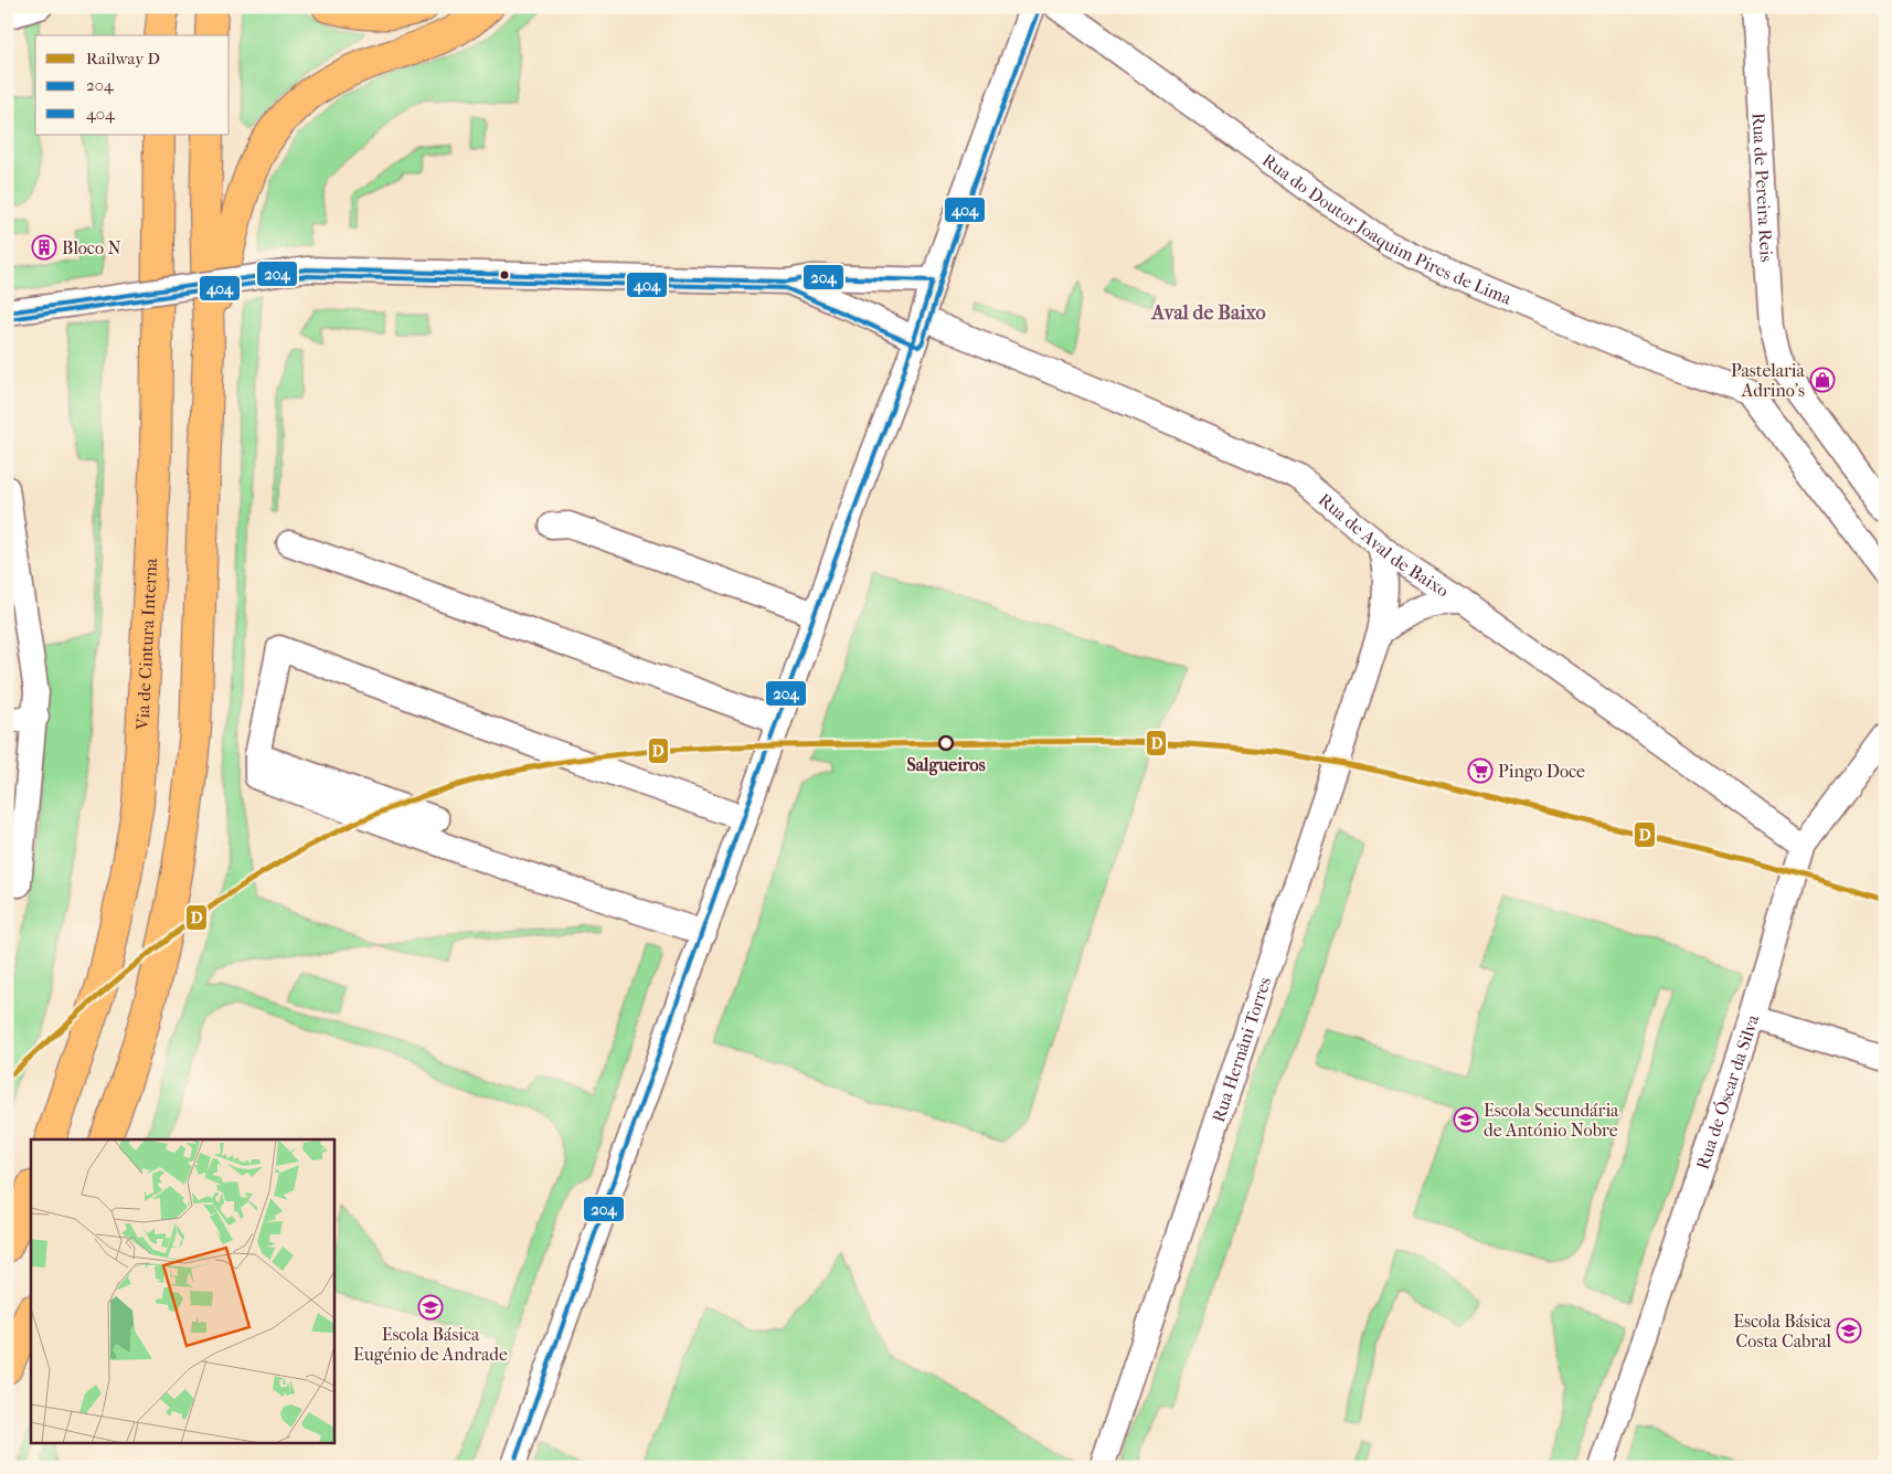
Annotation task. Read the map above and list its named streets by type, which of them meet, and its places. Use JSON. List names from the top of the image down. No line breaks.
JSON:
{"streets":{"highway":["Via de Cintura Interna"],"street":["Rua de Pereira Reis","Rua do Doutor Joaquim Pires de Lima","Rua de Aval de Baixo","Rua Hernâni Torres","Rua de Óscar da Silva"]},"crossings":[["Rua de Aval de Baixo","Rua Hernâni Torres"],["Rua de Aval de Baixo","Rua de Óscar da Silva"]],"districts":["Aval de Baixo"],"places":{"building":["Bloco N"],"shop":["Pastelaria Adrino's"],"other":["Salgueiros"],"supermarket":["Pingo Doce"],"school or university":["Escola Secundária de António Nobre","Escola Básica Eugénio de Andrade","Escola Básica Costa Cabral"]},"lines":["transit line 404","transit line 204","rail line D"],"legend":["Railway D","204","404"]}
